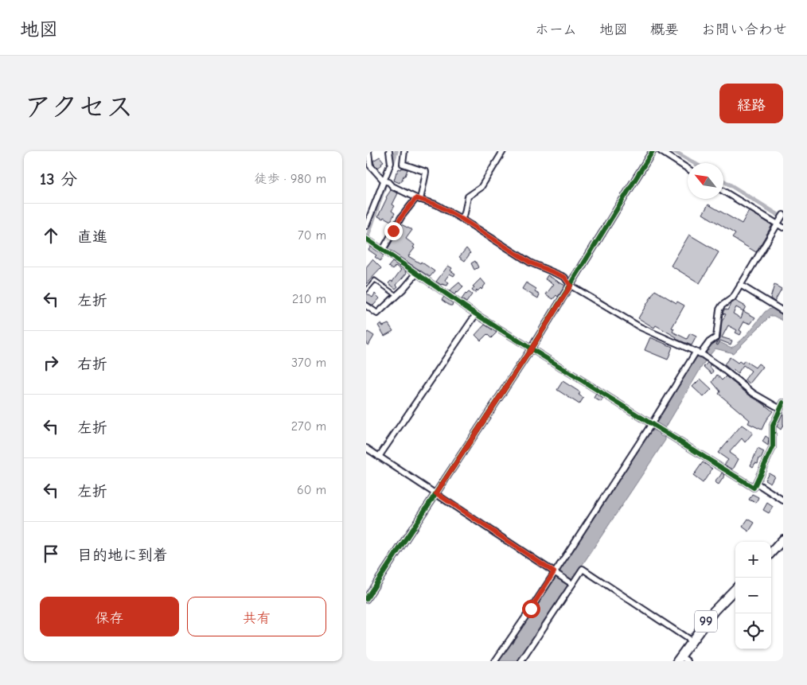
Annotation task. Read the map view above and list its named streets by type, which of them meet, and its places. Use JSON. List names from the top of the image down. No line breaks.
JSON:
{"streets":{"main road":["99"]},"north":"top left","page":{"header":"地図","nav":["ホーム","地図","概要","お問い合わせ"],"title":"アクセス","buttons":["経路",["保存","共有"]],"heading":["13 分","徒歩 · 980 m"],"list":[["直進","70 m"],["左折","210 m"],["右折","370 m"],["左折","270 m"],["左折","60 m"],"目的地に到着"],"map_buttons":["+","−"]}}
